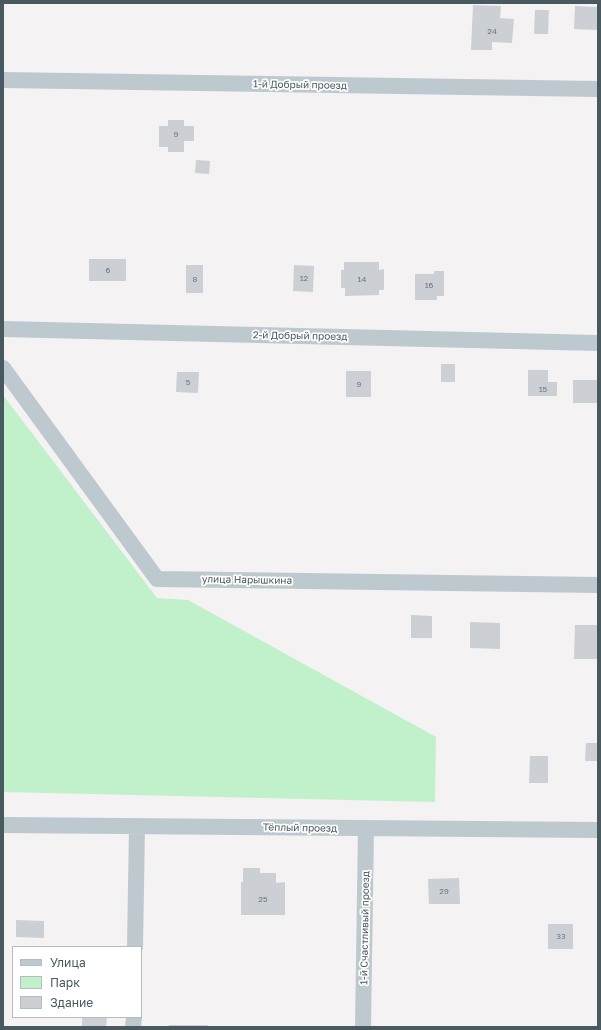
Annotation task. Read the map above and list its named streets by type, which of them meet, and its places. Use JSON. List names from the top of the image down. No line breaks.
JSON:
{"streets":{"street":["1-й Добрый проезд","2-й Добрый проезд","улица Нарышкина","Тёплый проезд","1-й Счастливый проезд"]},"crossings":[["Тёплый проезд","1-й Счастливый проезд"]],"house_numbers":["24","9","6","12","8","14","16","5","9","15","29","25","33"],"legend":["Улица","Парк","Здание"]}
